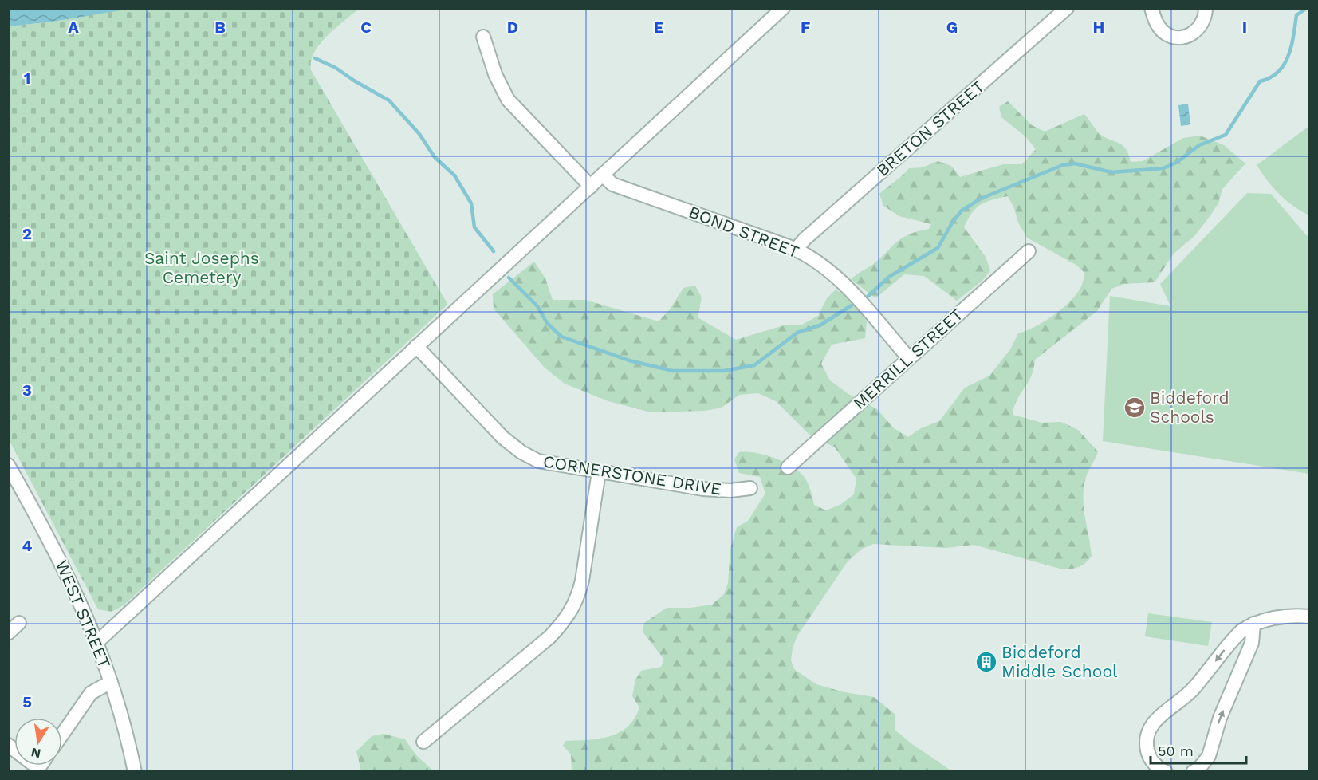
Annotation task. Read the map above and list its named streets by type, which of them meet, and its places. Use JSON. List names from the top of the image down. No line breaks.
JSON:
{"streets":{"street":["BRETON STREET","BOND STREET","MERRILL STREET","CORNERSTONE DRIVE","WEST STREET"]},"crossings":[["BRETON STREET","BOND STREET"],["BOND STREET","MERRILL STREET"]],"parks":["Saint Josephs Cemetery"],"places":{"school or university":["Biddeford Schools"],"building":["Biddeford Middle School"]},"scale_bar":"50 m","north":"bottom","grid":{"columns":["A","B","C","D","E","F","G","H","I"],"rows":["1","2","3","4","5"]}}
